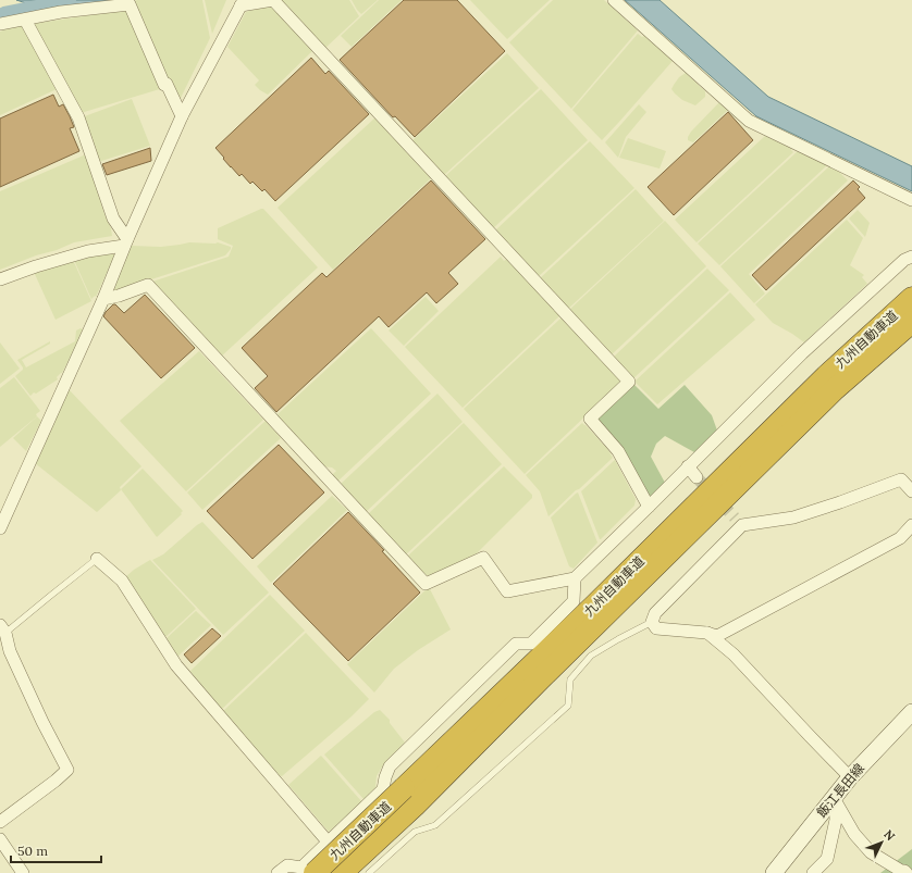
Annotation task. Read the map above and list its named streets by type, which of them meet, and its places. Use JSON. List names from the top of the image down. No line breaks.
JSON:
{"streets":{"highway":["九州自動車道"],"main road":["飯江長田線"]},"scale_bar":"50 m","north":"top right"}
